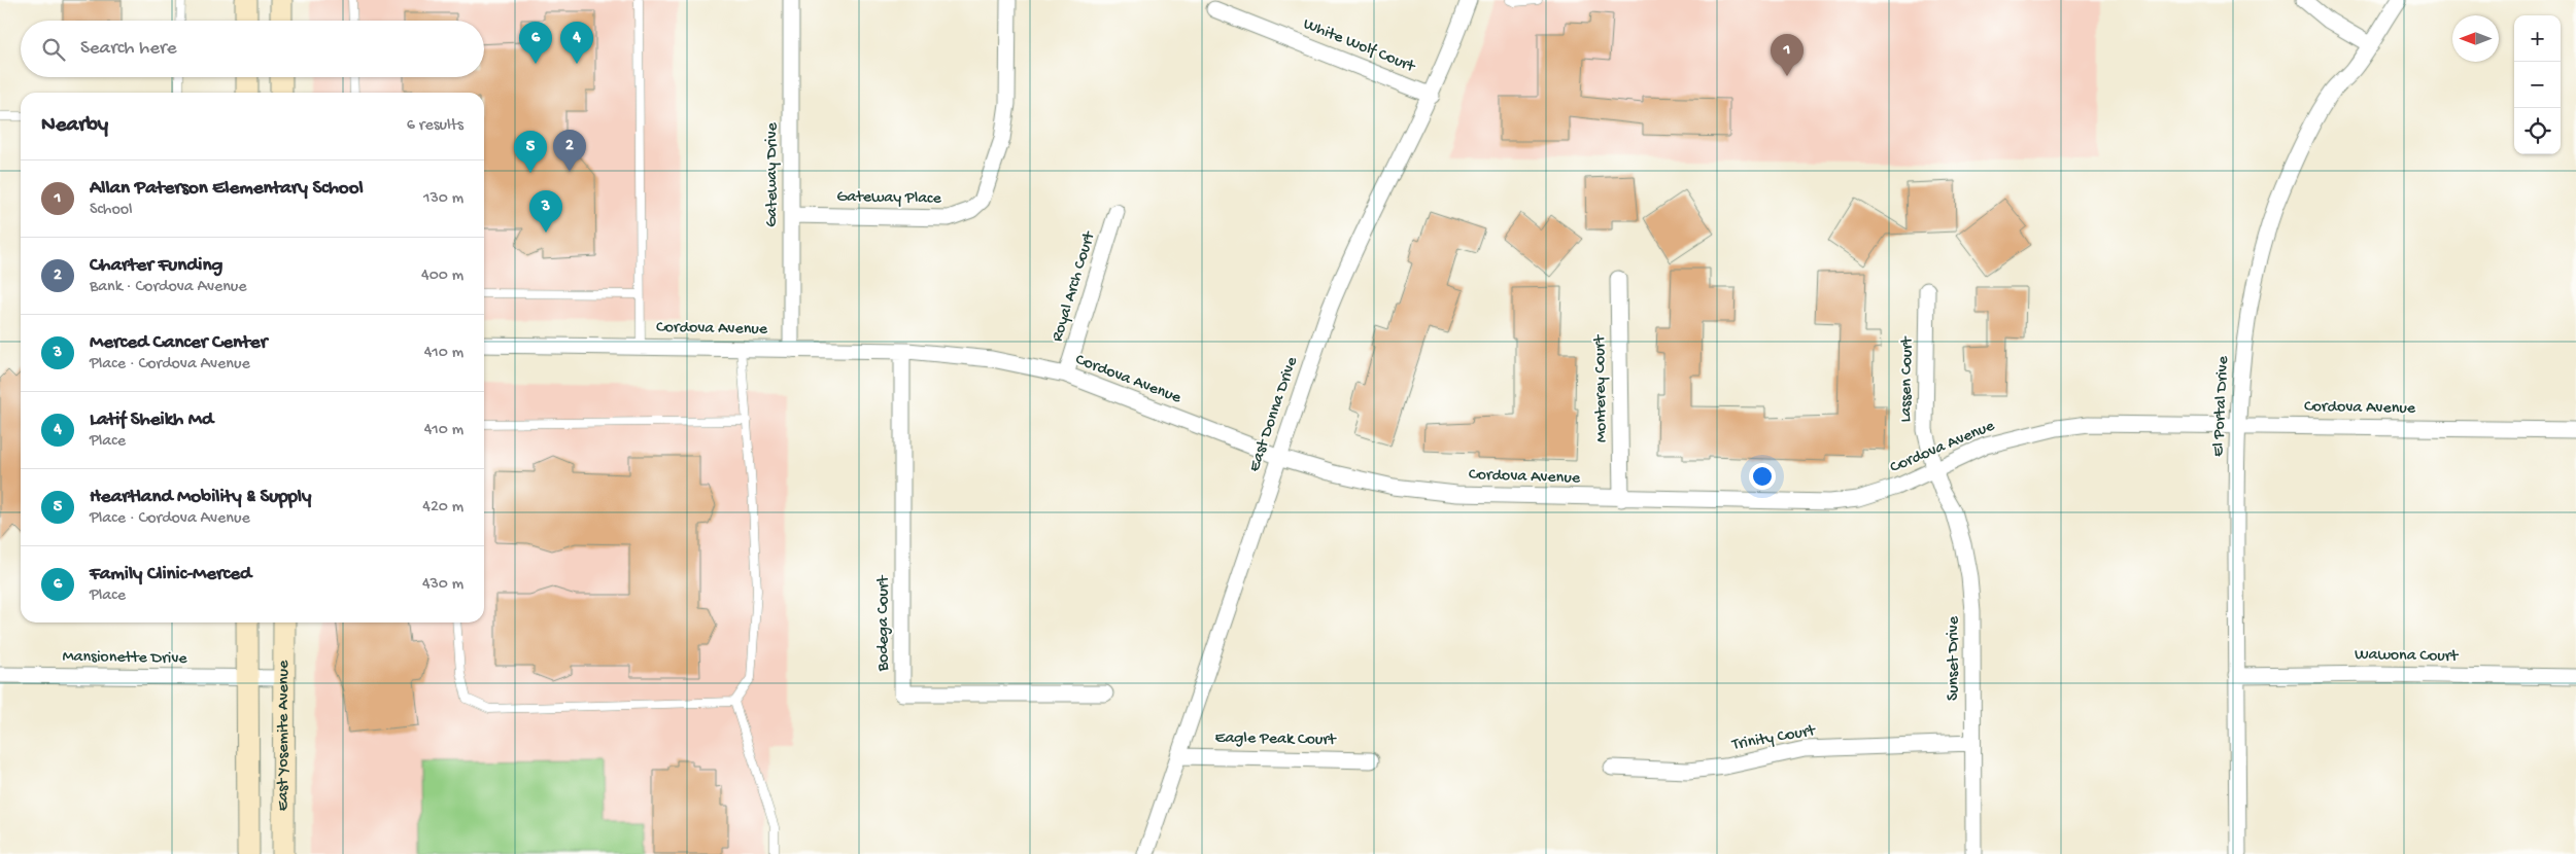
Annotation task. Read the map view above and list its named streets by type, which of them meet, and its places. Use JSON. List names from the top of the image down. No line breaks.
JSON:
{"streets":{"main road":["East Yosemite Avenue"],"street":["White Wolf Court","Gateway Drive","Gateway Place","Royal Arch Court","Cordova Avenue","Lassen Court","Monterey Court","El Portal Drive","East Donna Drive","Bodega Court","Wawona Court","Mansionette Drive","Sunset Drive","Trinity Court","Eagle Peak Court"]},"crossings":[["White Wolf Court","East Donna Drive"],["Gateway Drive","Gateway Place"],["Gateway Drive","Cordova Avenue"],["Royal Arch Court","Cordova Avenue"],["Cordova Avenue","Lassen Court"],["Cordova Avenue","Monterey Court"],["Cordova Avenue","El Portal Drive"],["Cordova Avenue","East Donna Drive"],["Cordova Avenue","Bodega Court"],["Cordova Avenue","Sunset Drive"],["Lassen Court","Sunset Drive"],["El Portal Drive","Wawona Court"],["East Donna Drive","Eagle Peak Court"],["Mansionette Drive","East Yosemite Avenue"],["Sunset Drive","Trinity Court"]],"north":"left","page":{"map_buttons":["+","−"],"search":"Search here","pins":["4","6","1","2","5","3"],"heading":["Nearby","6 results"],"list":[{"mark":"1","name":"Allan Paterson Elementary School","note":"School","value":"130 m"},{"mark":"2","name":"Charter Funding","note":"Bank · Cordova Avenue","value":"400 m"},{"mark":"3","name":"Merced Cancer Center","note":"Place · Cordova Avenue","value":"410 m"},{"mark":"4","name":"Latif Sheikh Md","note":"Place","value":"410 m"},{"mark":"5","name":"Heartland Mobility & Supply","note":"Place · Cordova Avenue","value":"420 m"},{"mark":"6","name":"Family Clinic-Merced","note":"Place","value":"430 m"}]}}
